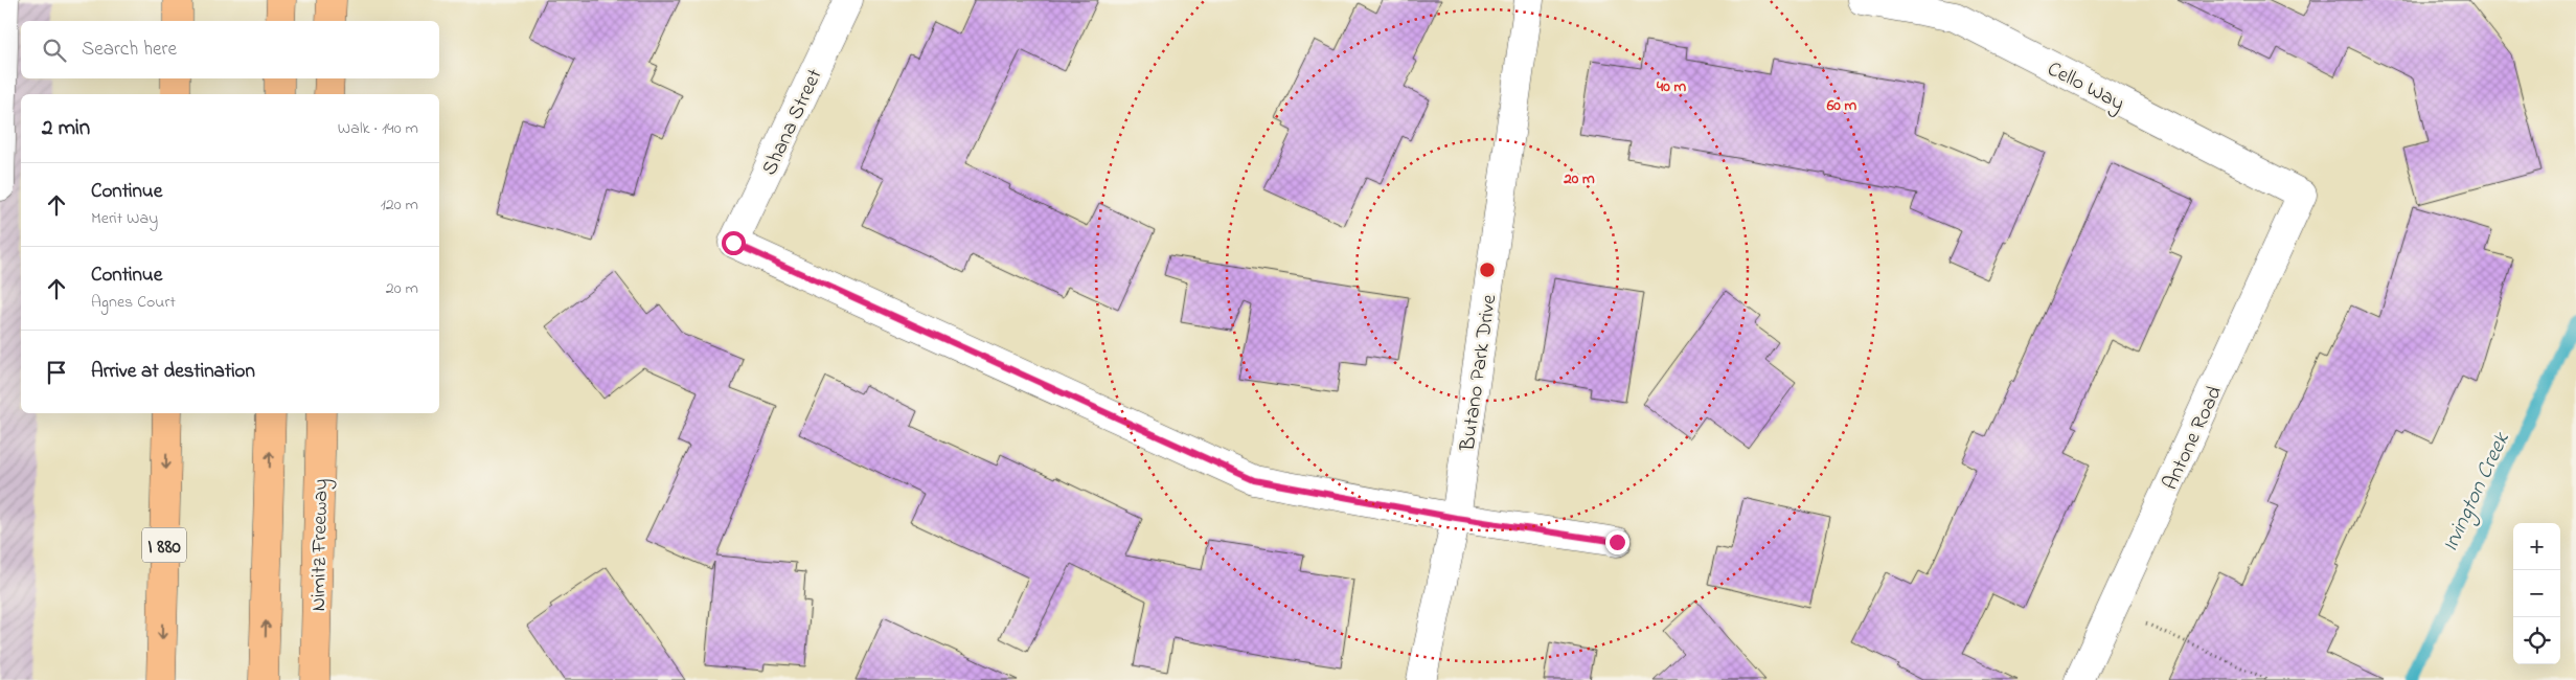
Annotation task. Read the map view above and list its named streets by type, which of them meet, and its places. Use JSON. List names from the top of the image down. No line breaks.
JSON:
{"streets":{"highway":["I 880","Nimitz Freeway"],"street":["Cello Way","Shana Street","Butano Park Drive","Antone Road"]},"crossings":[["Cello Way","Antone Road"],["Shana Street","Butano Park Drive"]],"water":["Irvington Creek"],"page":{"search":"Search here","heading":["2 min","Walk · 140 m"],"list":[["Continue","Merit Way","120 m"],["Continue","Agnes Court","20 m"],"Arrive at destination"],"map_buttons":["+","−"]},"rings":["40 m","60 m","20 m"]}
